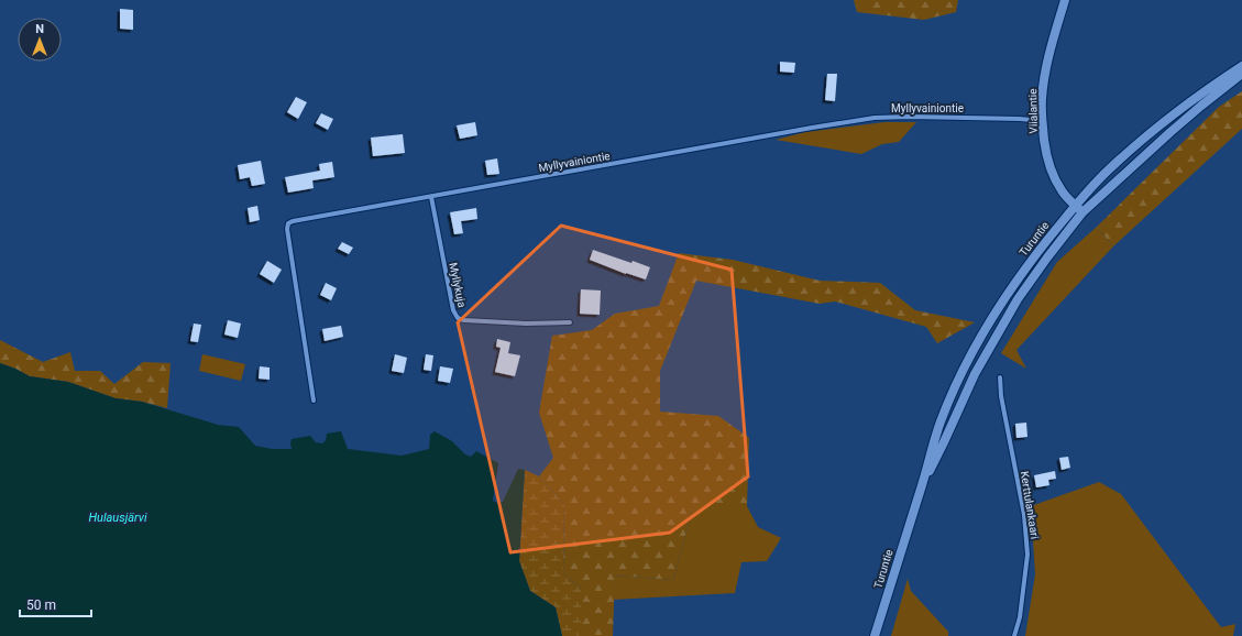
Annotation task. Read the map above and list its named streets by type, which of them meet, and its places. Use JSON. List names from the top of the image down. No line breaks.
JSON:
{"streets":{"main road":["Viialantie","Turuntie"],"street":["Myllyvainiontie","Myllykuja","Kerttulankaari"]},"crossings":[["Myllyvainiontie","Viialantie"],["Myllyvainiontie","Myllykuja"],["Viialantie","Turuntie"]],"water":["Hulausjärvi"],"scale_bar":"50 m","north":"top"}
